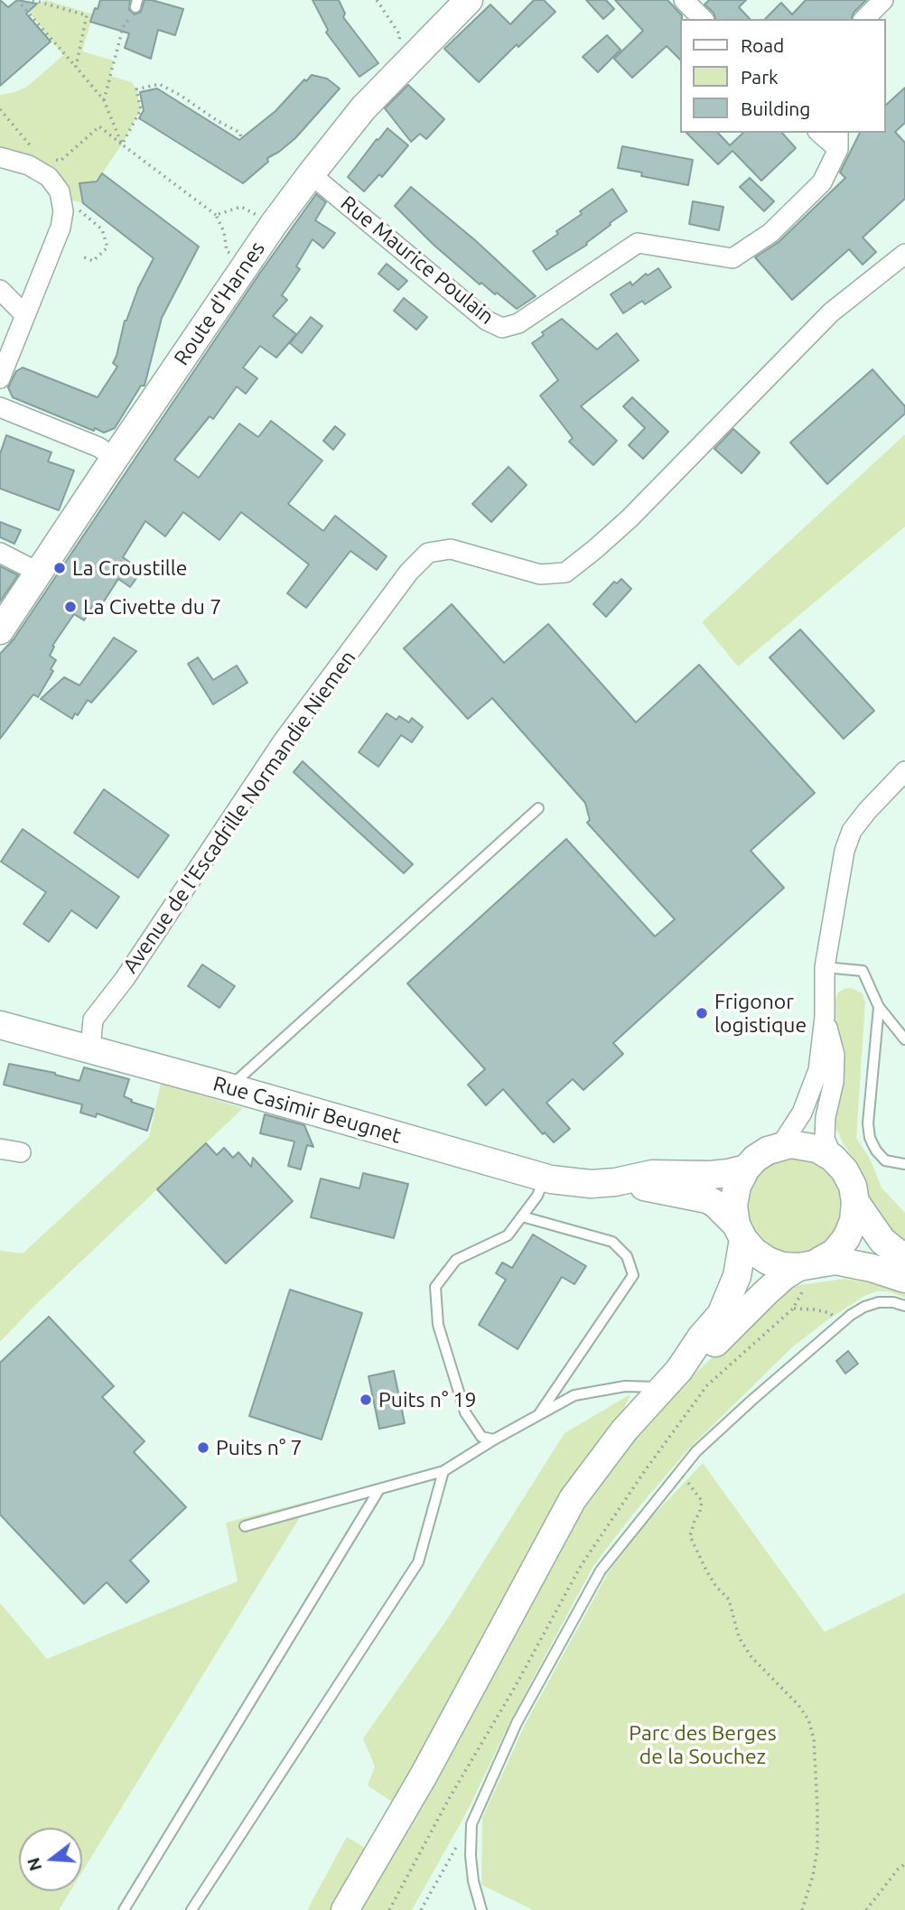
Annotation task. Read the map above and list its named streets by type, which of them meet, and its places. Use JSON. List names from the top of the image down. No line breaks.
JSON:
{"streets":{"main road":["Route d'Harnes","Rue Casimir Beugnet"],"street":["Rue Maurice Poulain","Avenue de l'Escadrille Normandie Niemen"]},"crossings":[["Rue Maurice Poulain","Route d'Harnes"],["Avenue de l'Escadrille Normandie Niemen","Rue Casimir Beugnet"]],"parks":["Parc des Berges de la Souchez"],"places":["La Croustille","La Civette du 7","Frigonor logistique","Puits n° 19","Puits n° 7"],"legend":["Road","Park","Building"],"north":"left"}
